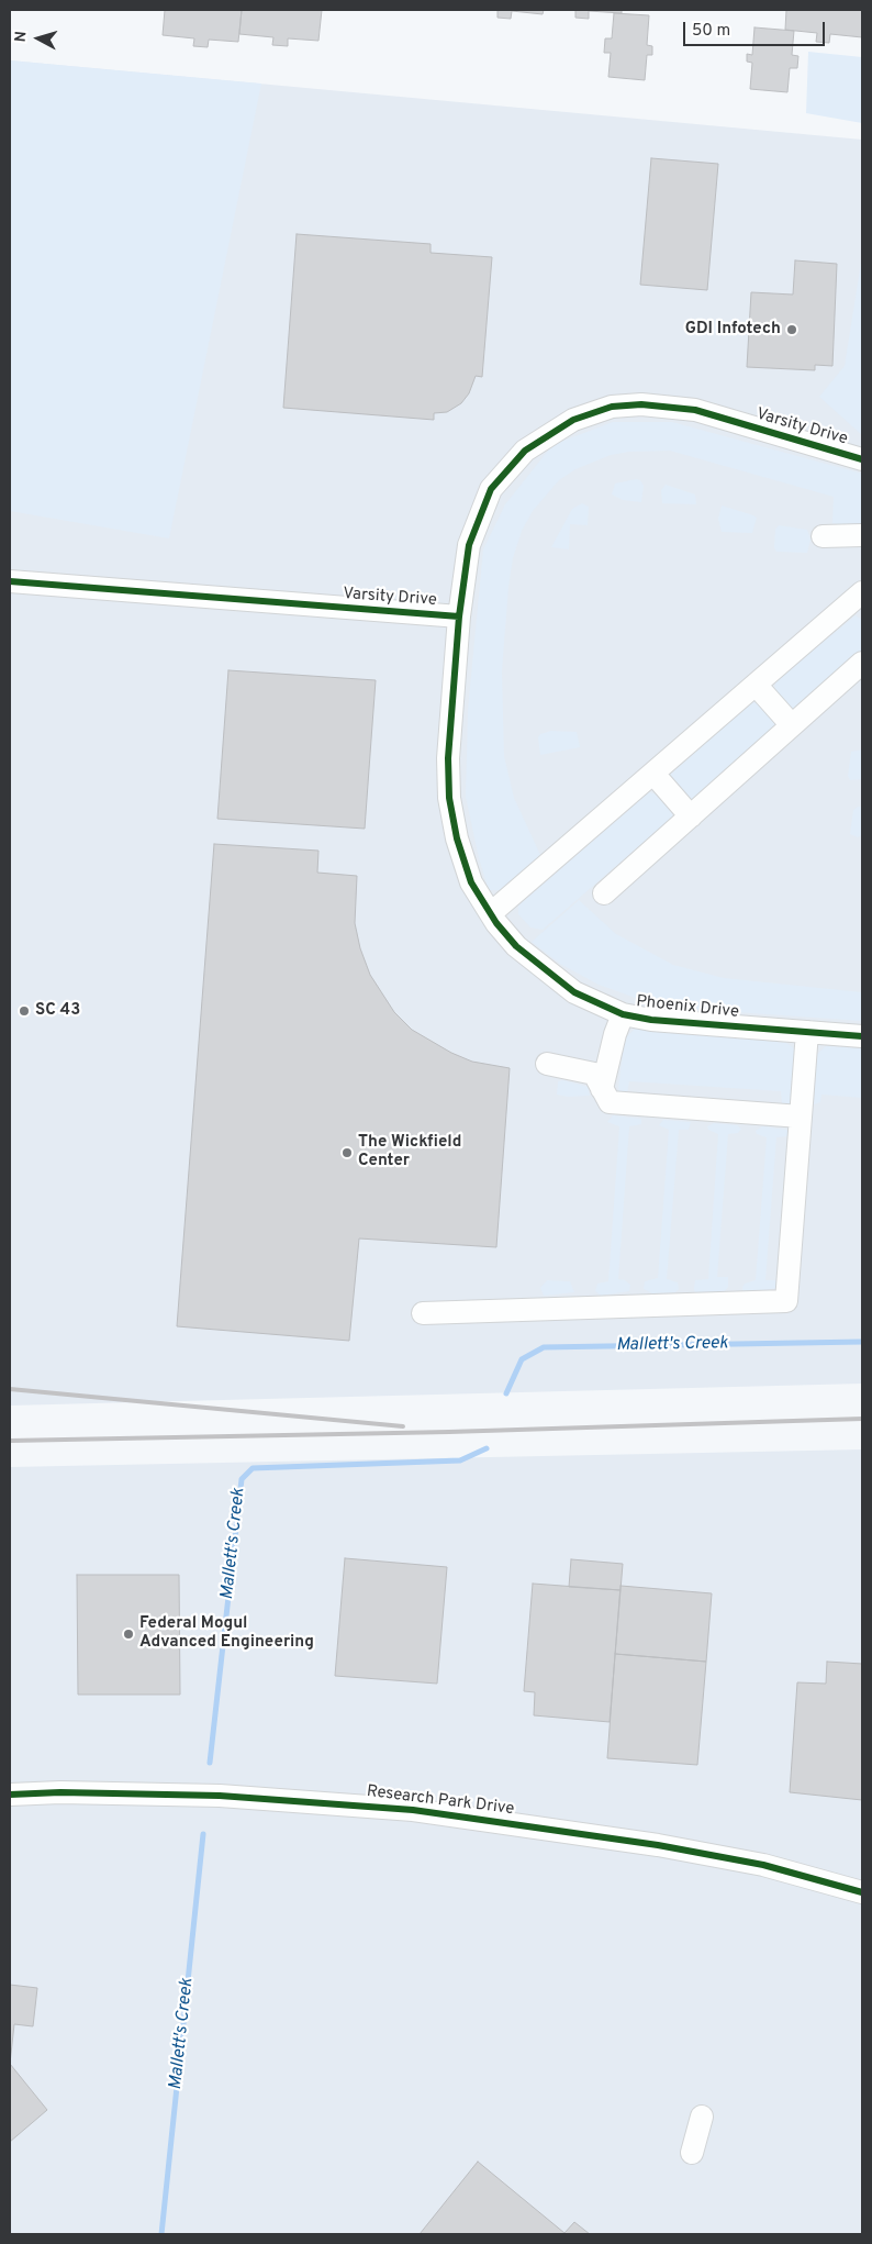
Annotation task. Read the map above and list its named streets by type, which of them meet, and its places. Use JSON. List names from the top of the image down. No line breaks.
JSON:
{"streets":{"street":["Varsity Drive","Phoenix Drive","Research Park Drive"]},"crossings":[["Varsity Drive","Phoenix Drive"]],"water":["Mallett's Creek"],"places":["GDI Infotech","SC 43","The Wickfield Center","Federal Mogul Advanced Engineering"],"scale_bar":"50 m","north":"left"}
